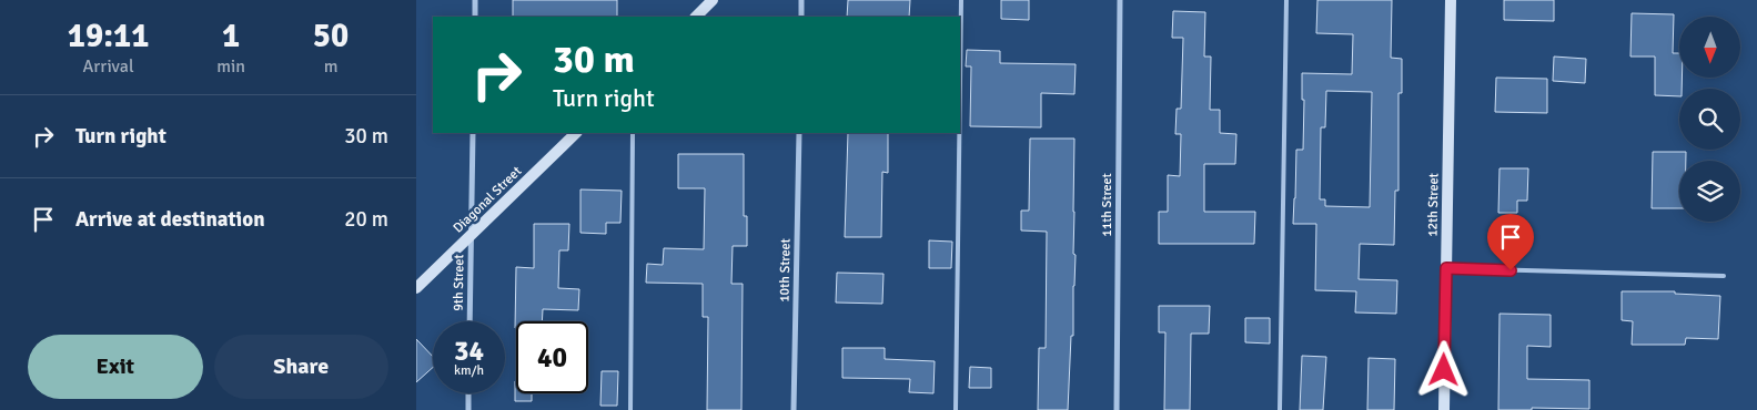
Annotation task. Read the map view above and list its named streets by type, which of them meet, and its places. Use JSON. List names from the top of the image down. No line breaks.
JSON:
{"streets":{"street":["Diagonal Street","11th Street","12th Street","10th Street","9th Street"]},"crossings":[["Diagonal Street","9th Street"]],"north":"bottom","page":{"eta":["19:11","Arrival","1","min","50","m"],"turn":["30 m","Turn right"],"list":[{"name":"Turn right","value":"30 m"},{"name":"Arrive at destination","value":"20 m"}],"speed":"34 km/h","limit":"40","buttons":["Exit","Share"]}}
